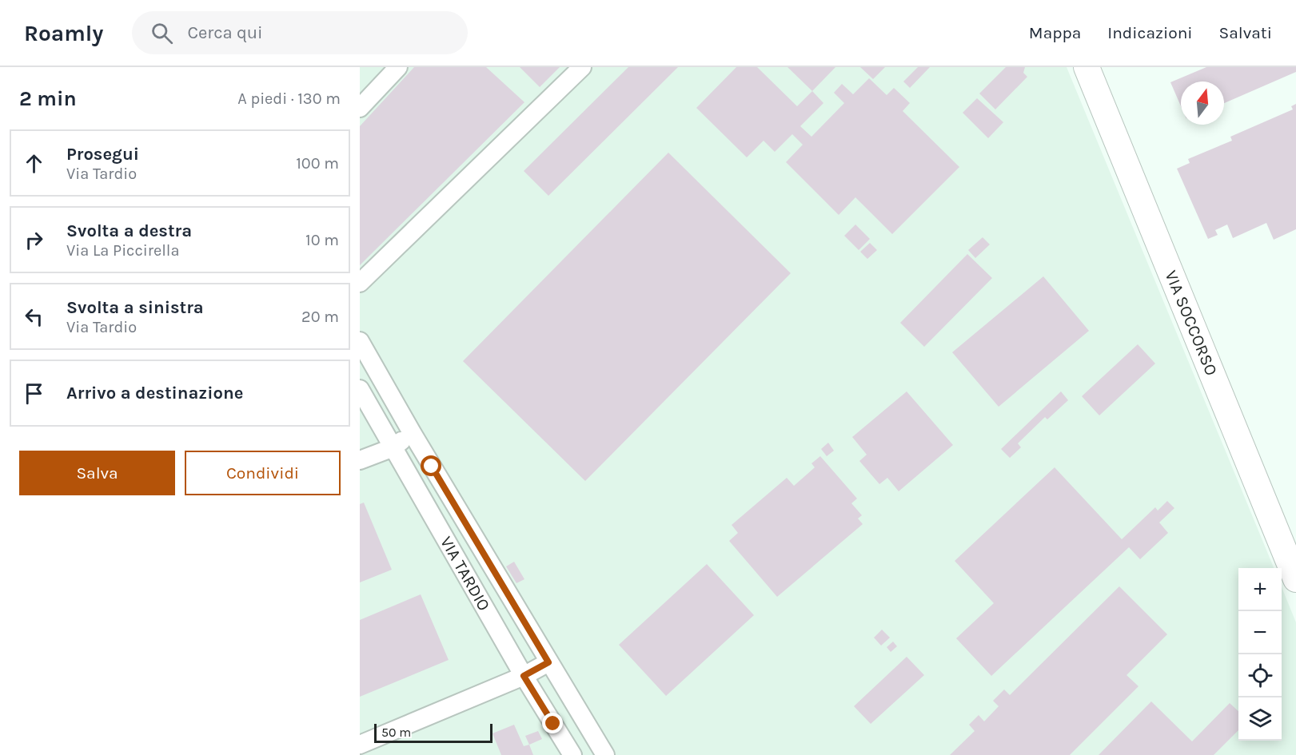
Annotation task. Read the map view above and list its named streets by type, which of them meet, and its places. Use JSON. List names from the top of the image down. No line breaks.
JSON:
{"streets":{"main road":["VIA SOCCORSO"],"street":["VIA TARDIO"]},"scale_bar":"50 m","north":"top","page":{"header":"Roamly","search":"Cerca qui","nav":["Mappa","Indicazioni","Salvati"],"heading":["2 min","A piedi · 130 m"],"list":[["Prosegui","Via Tardio","100 m"],["Svolta a destra","Via La Piccirella","10 m"],["Svolta a sinistra","Via Tardio","20 m"],"Arrivo a destinazione"],"buttons":["Salva","Condividi"],"map_buttons":["+","−"],"scale":"50 m"}}
